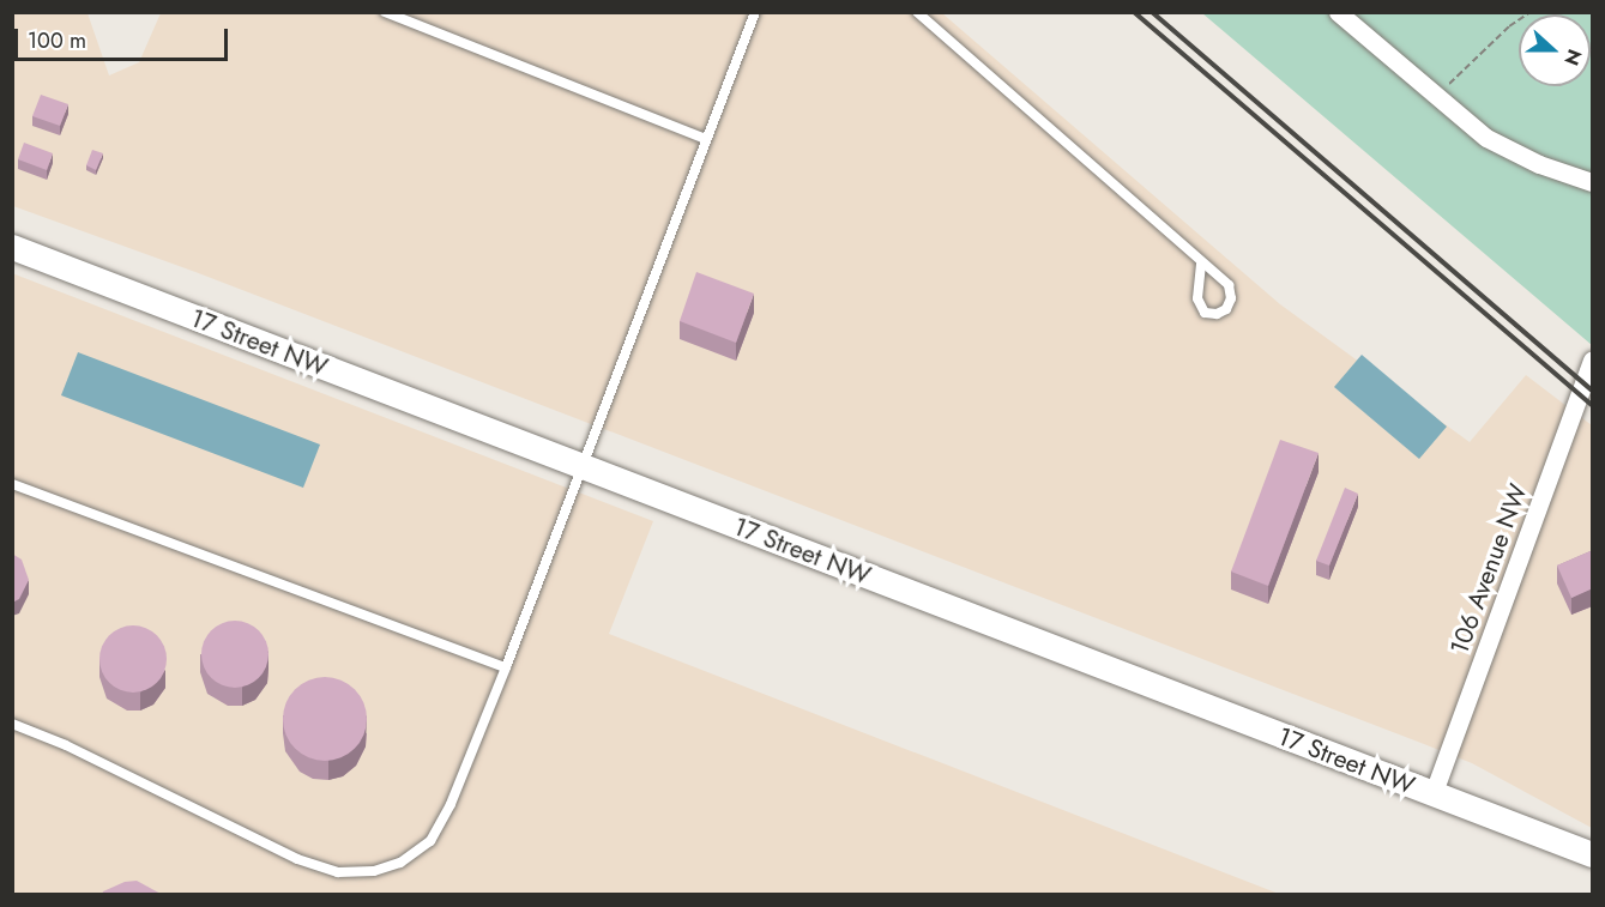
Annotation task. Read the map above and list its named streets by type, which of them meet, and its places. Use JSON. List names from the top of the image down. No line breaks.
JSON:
{"streets":{"main road":["17 Street NW"],"street":["106 Avenue NW"]},"crossings":[["17 Street NW","106 Avenue NW"]],"scale_bar":"100 m","north":"right"}
